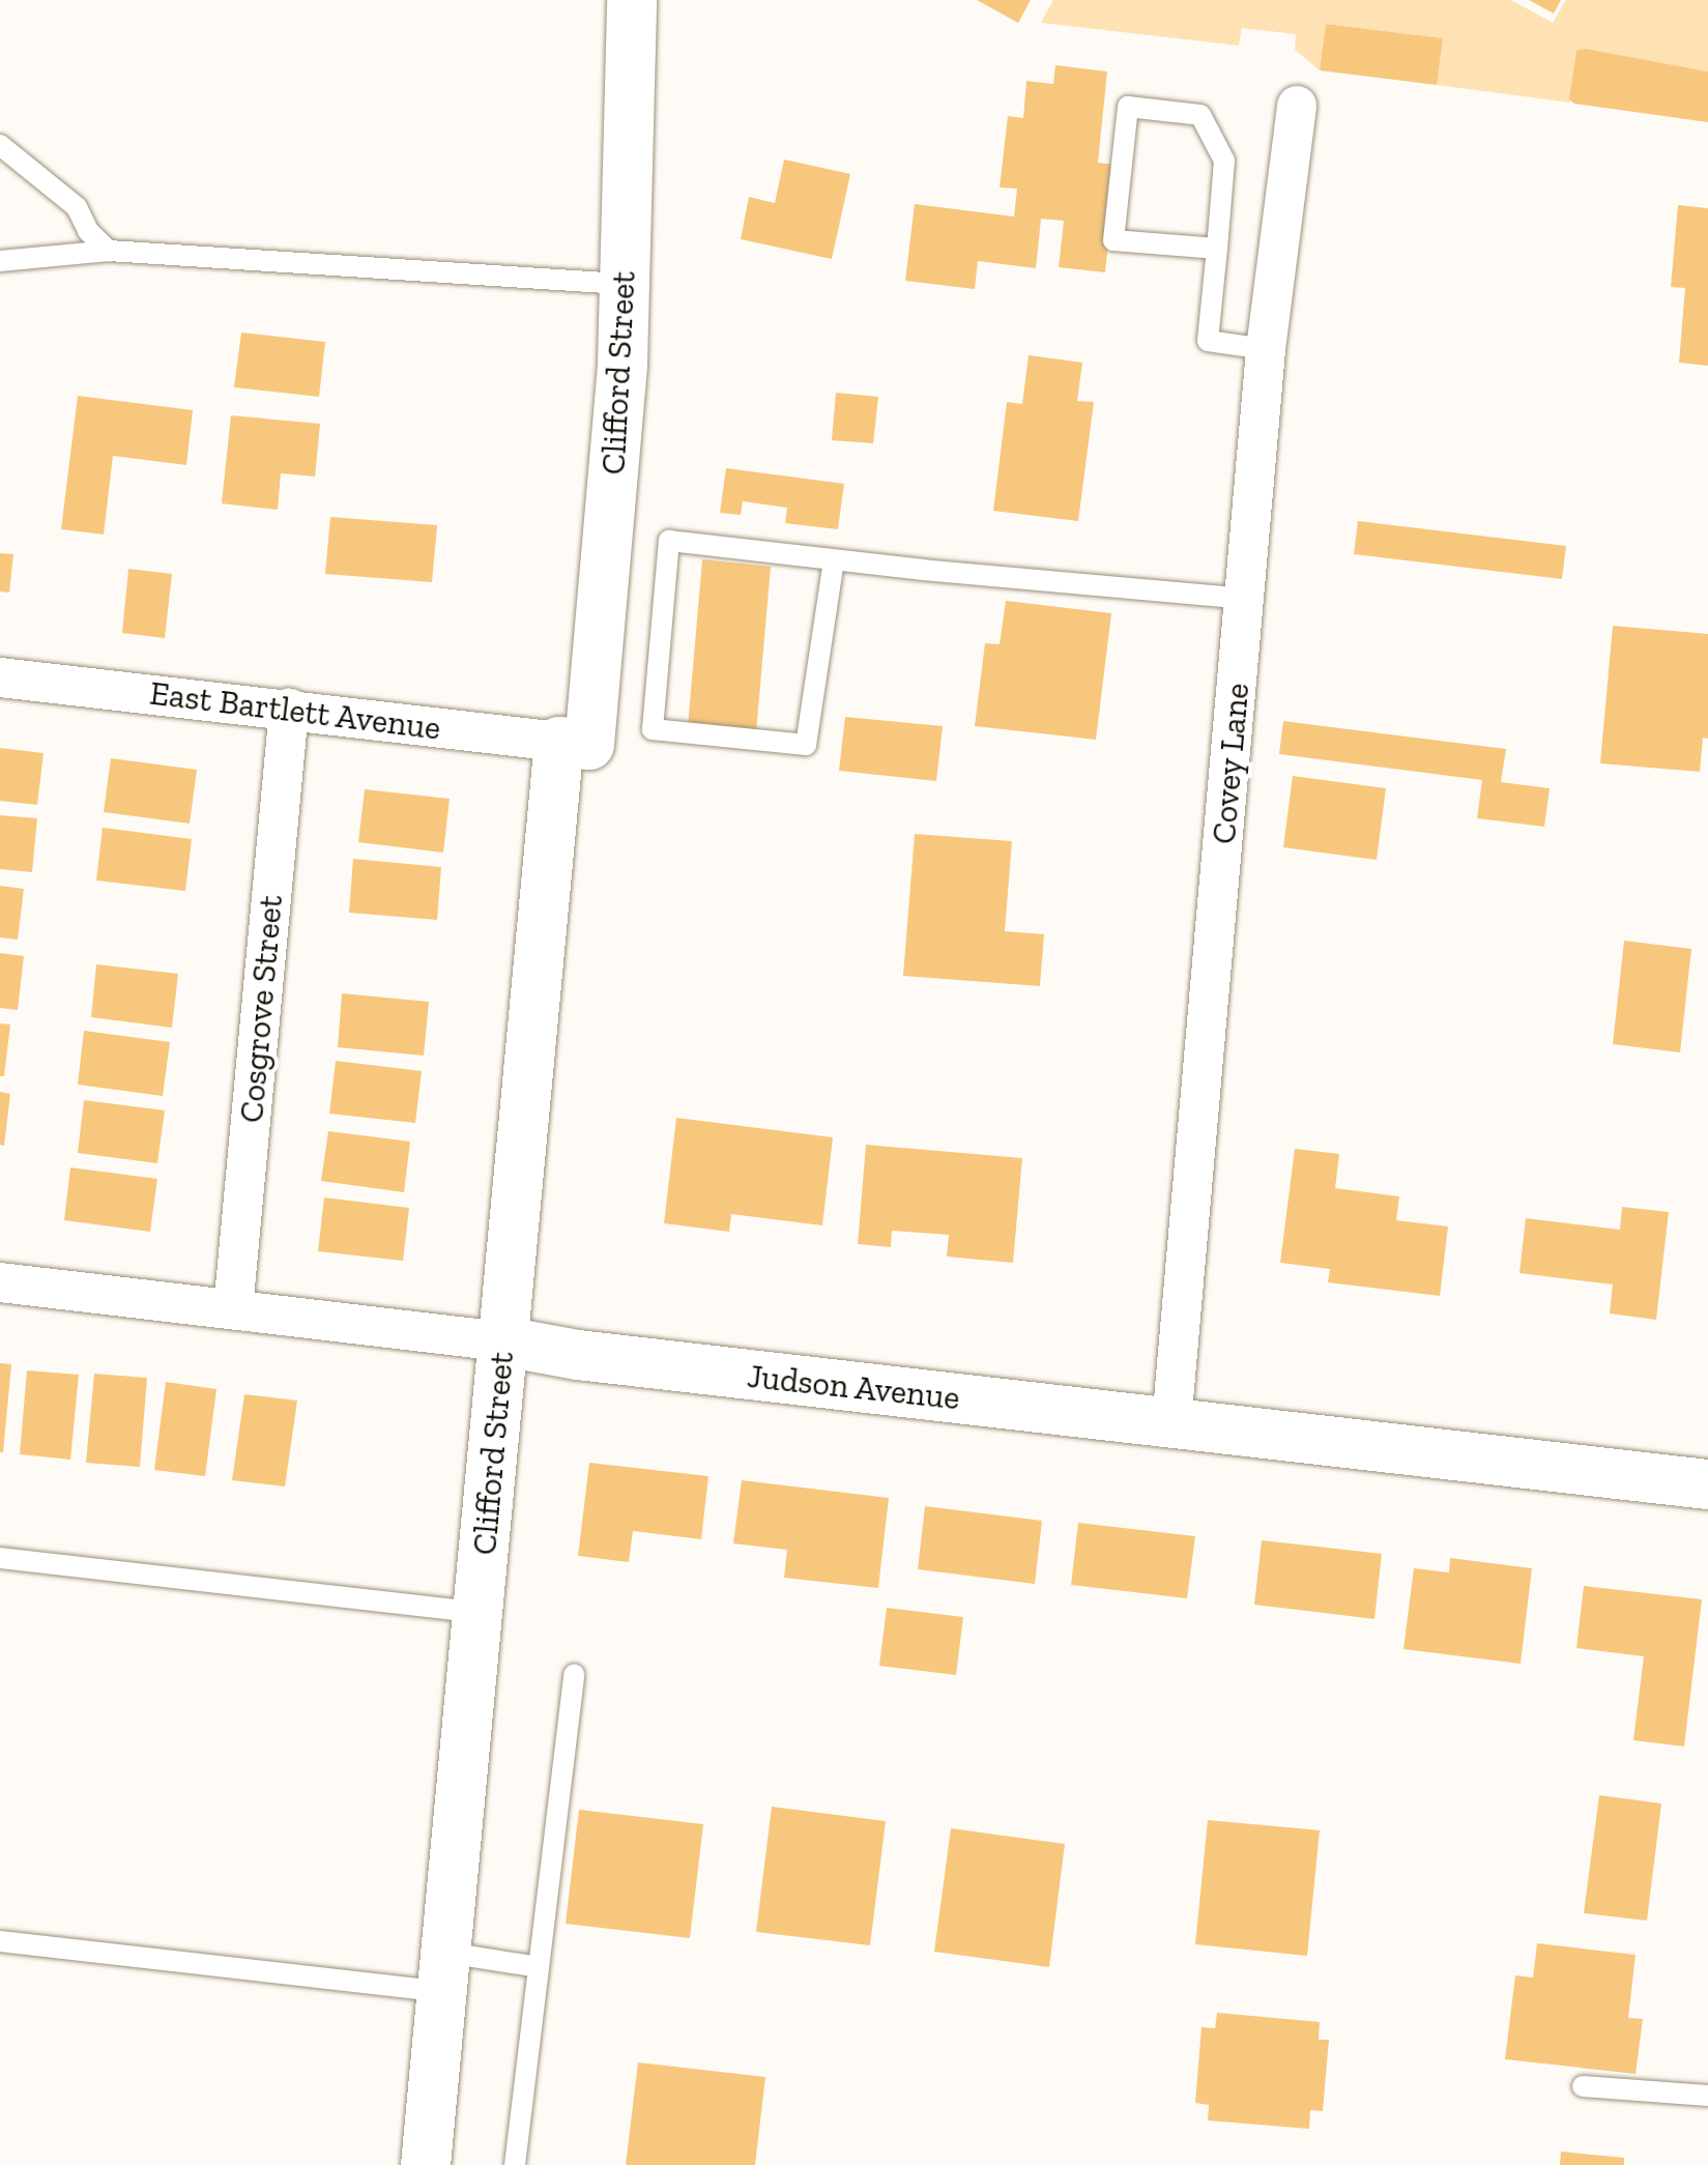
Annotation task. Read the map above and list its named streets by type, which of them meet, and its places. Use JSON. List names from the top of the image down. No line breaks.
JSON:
{"streets":{"street":["Clifford Street","East Bartlett Avenue","Covey Lane","Cosgrove Street","Judson Avenue"]},"crossings":[["Clifford Street","East Bartlett Avenue"],["Clifford Street","Judson Avenue"],["East Bartlett Avenue","Cosgrove Street"],["Covey Lane","Judson Avenue"],["Cosgrove Street","Judson Avenue"]]}
